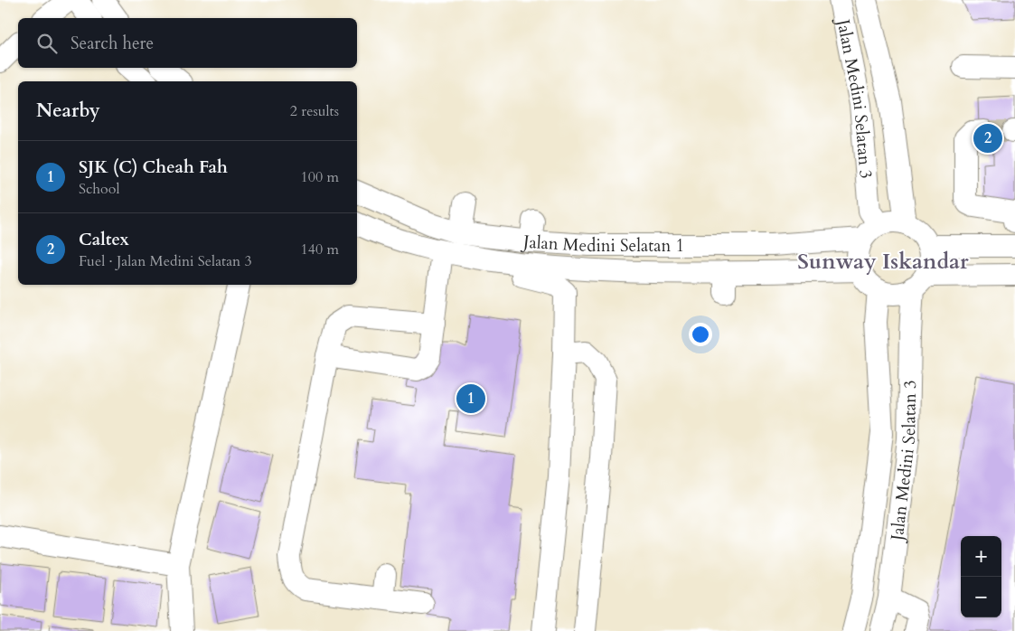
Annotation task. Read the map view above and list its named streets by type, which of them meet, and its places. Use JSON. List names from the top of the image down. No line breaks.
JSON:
{"streets":{"street":["Jalan Medini Selatan 3","Jalan Medini Selatan 1"]},"crossings":[["Jalan Medini Selatan 3","Jalan Medini Selatan 1"]],"districts":["Sunway Iskandar"],"page":{"search":"Search here","heading":["Nearby","2 results"],"pins":["2","1"],"list":[{"mark":"1","name":"SJK (C) Cheah Fah","note":"School","value":"100 m"},{"mark":"2","name":"Caltex","note":"Fuel · Jalan Medini Selatan 3","value":"140 m"}],"map_buttons":["+","−"]}}
